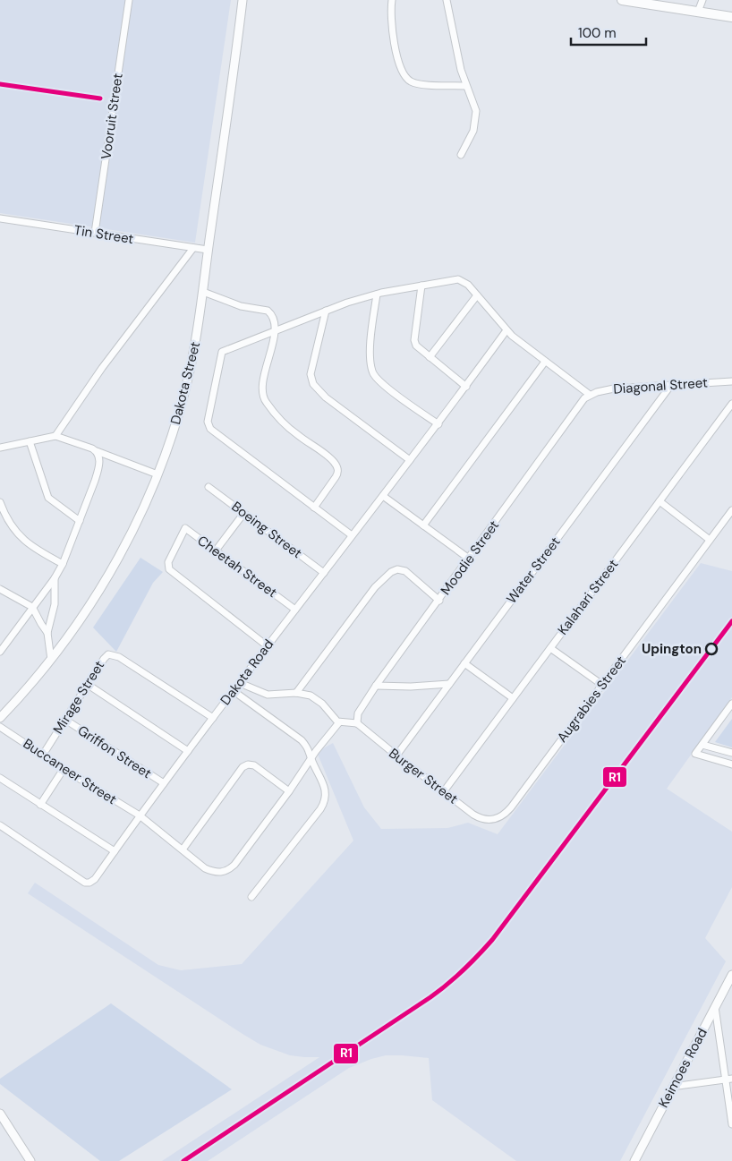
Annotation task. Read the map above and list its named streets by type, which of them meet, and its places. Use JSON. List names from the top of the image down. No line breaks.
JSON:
{"streets":{"street":["Vooruit Street","Tin Street","Dakota Street","Diagonal Street","Boeing Street","Moodie Street","Cheetah Street","Water Street","Kalahari Street","Dakota Road","Mirage Street","Augrabies Street","Griffon Street","Buccaneer Street","Burger Street","Keimoes Road"]},"crossings":[["Vooruit Street","Tin Street"],["Tin Street","Dakota Street"],["Diagonal Street","Moodie Street"],["Diagonal Street","Water Street"],["Boeing Street","Dakota Road"],["Moodie Street","Burger Street"],["Cheetah Street","Dakota Road"],["Water Street","Burger Street"],["Kalahari Street","Burger Street"],["Dakota Road","Mirage Street"],["Dakota Road","Griffon Street"],["Dakota Road","Buccaneer Street"],["Mirage Street","Griffon Street"],["Mirage Street","Buccaneer Street"],["Augrabies Street","Burger Street"]],"places":["Upington"],"lines":["transit line R1"],"scale_bar":"100 m"}
